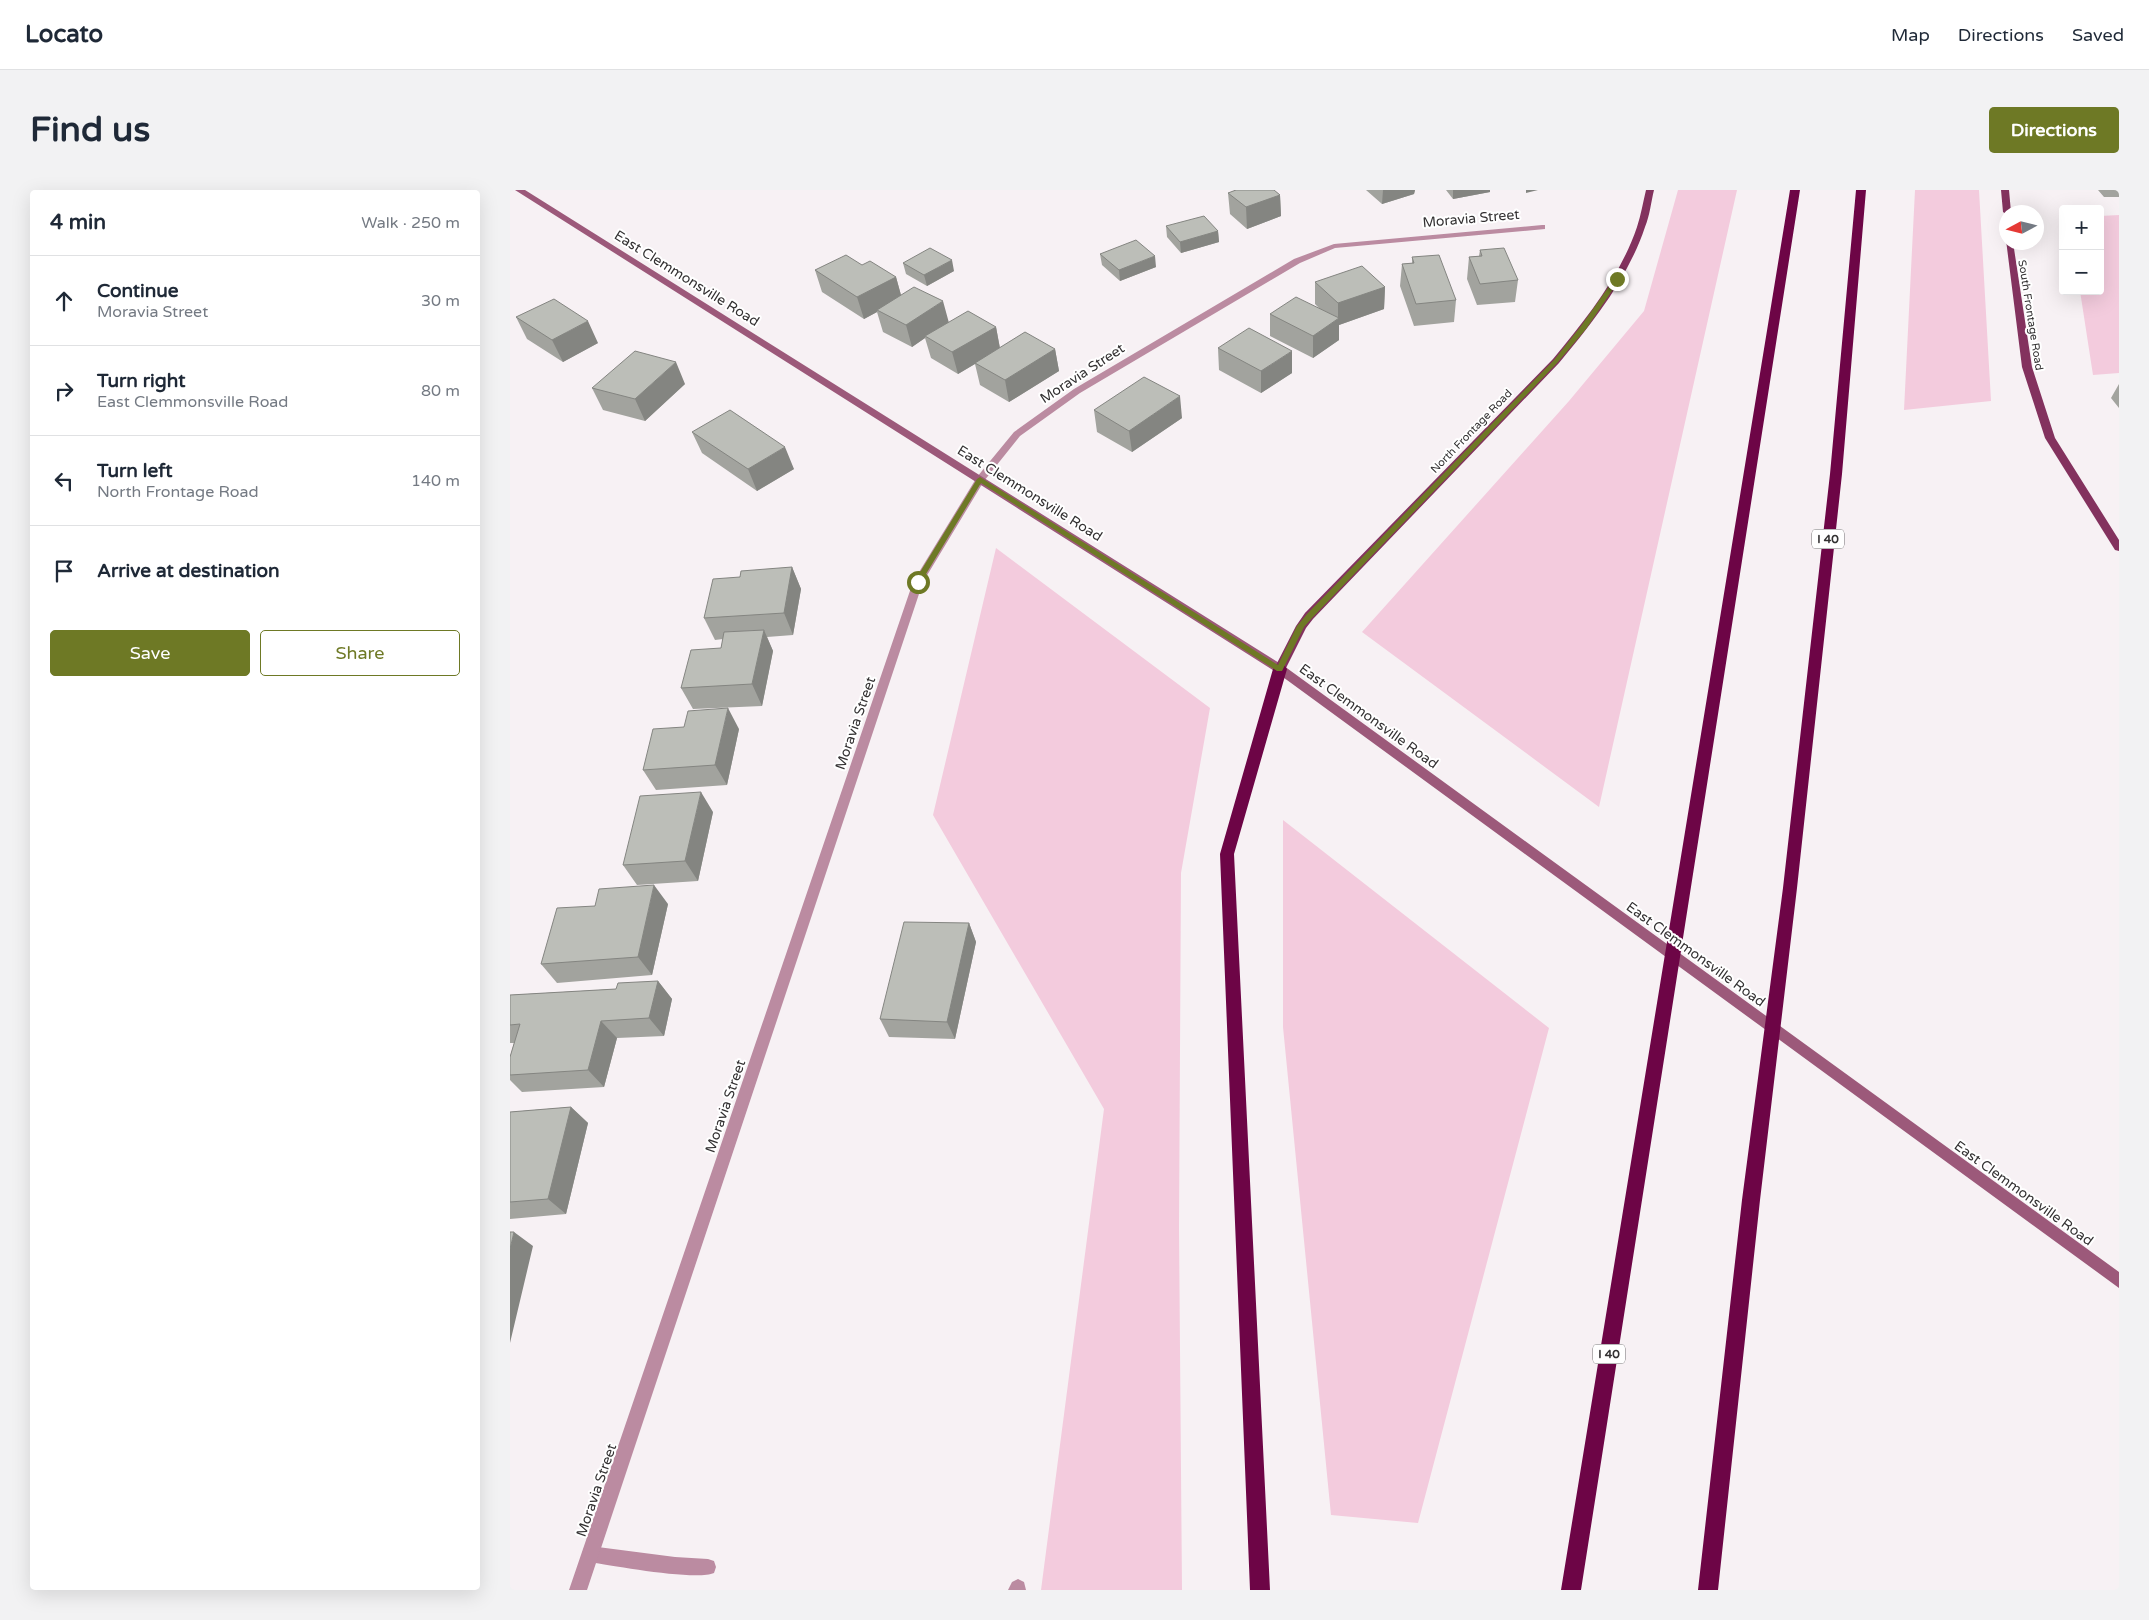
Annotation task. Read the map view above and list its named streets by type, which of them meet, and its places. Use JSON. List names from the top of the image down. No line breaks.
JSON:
{"streets":{"highway":["I 40"],"main road":["East Clemmonsville Road","South Frontage Road","North Frontage Road"],"street":["Moravia Street"]},"crossings":[["Moravia Street","East Clemmonsville Road"],["East Clemmonsville Road","North Frontage Road"]],"north":"left","page":{"header":"Locato","nav":["Map","Directions","Saved"],"buttons":["Directions",["Save","Share"]],"title":"Find us","heading":["4 min","Walk · 250 m"],"map_buttons":["+","−"],"list":[["Continue","Moravia Street","30 m"],["Turn right","East Clemmonsville Road","80 m"],["Turn left","North Frontage Road","140 m"],"Arrive at destination"]}}
